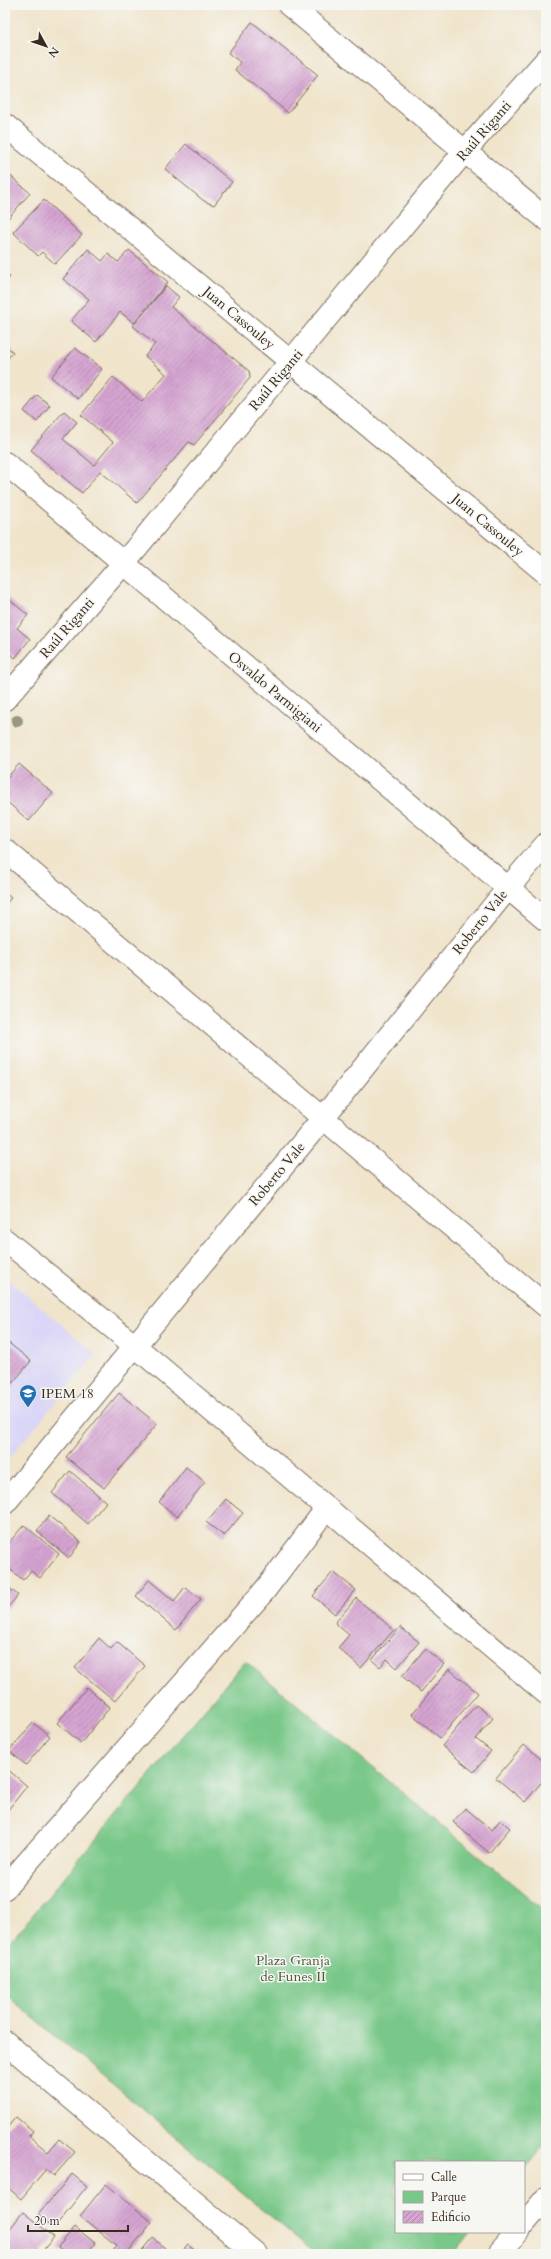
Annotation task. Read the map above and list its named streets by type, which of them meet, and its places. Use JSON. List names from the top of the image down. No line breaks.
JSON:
{"streets":{"street":["Raúl Riganti","Juan Cassouley","Osvaldo Parmigiani","Roberto Vale"]},"crossings":[["Raúl Riganti","Juan Cassouley"],["Raúl Riganti","Osvaldo Parmigiani"],["Osvaldo Parmigiani","Roberto Vale"]],"parks":["Plaza Granja de Funes II"],"places":{"school or university":["IPEM 18"]},"legend":["Calle","Parque","Edificio"],"scale_bar":"20 m","north":"bottom right"}
